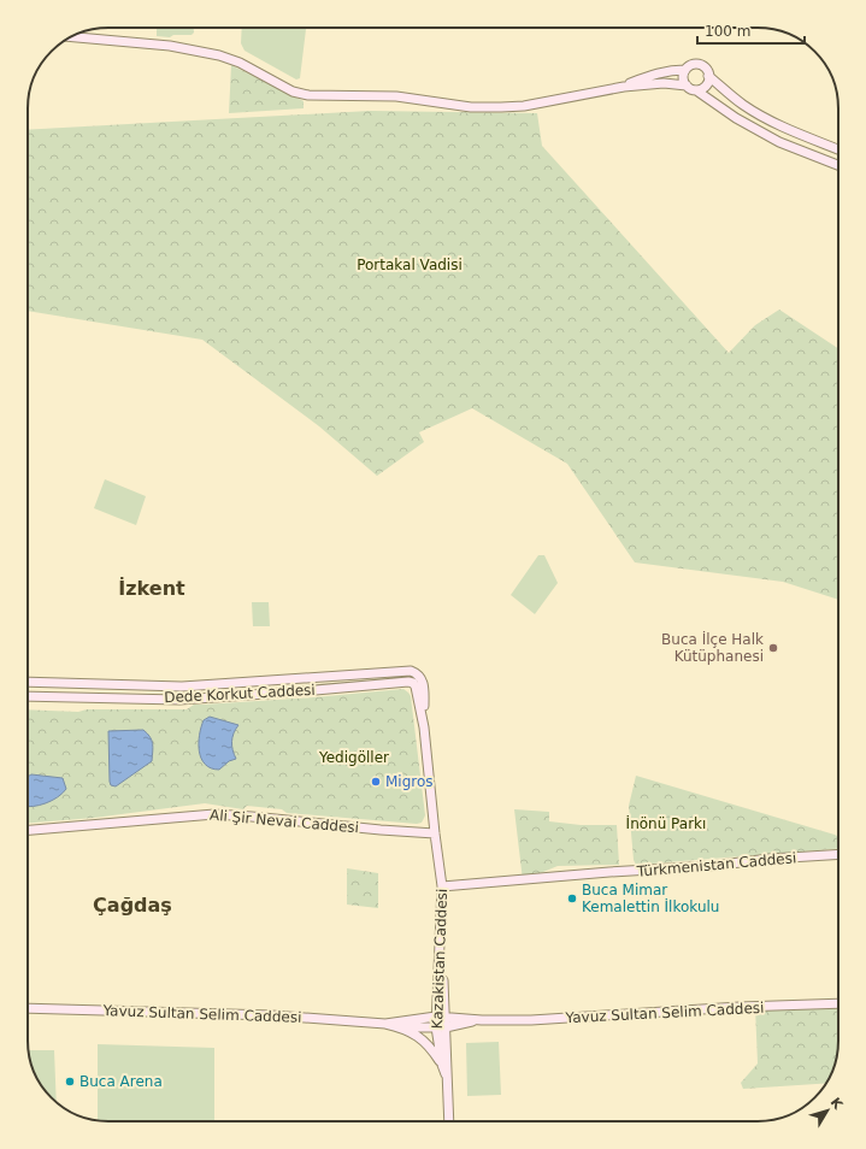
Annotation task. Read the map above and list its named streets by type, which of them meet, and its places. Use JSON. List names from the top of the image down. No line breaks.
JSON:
{"streets":{"main road":["Dede Korkut Caddesi","Ali Şir Nevai Caddesi","Türkmenistan Caddesi","Kazakistan Caddesi","Yavuz Sultan Selim Caddesi"]},"crossings":[["Dede Korkut Caddesi","Kazakistan Caddesi"],["Ali Şir Nevai Caddesi","Kazakistan Caddesi"],["Türkmenistan Caddesi","Kazakistan Caddesi"]],"districts":["İzkent","Çağdaş"],"parks":["Portakal Vadisi","Yedigöller","İnönü Parkı"],"places":["Buca İlçe Halk Kütüphanesi","Migros","Buca Mimar Kemalettin İlkokulu","Buca Arena"],"scale_bar":"100 m","north":"top right"}
